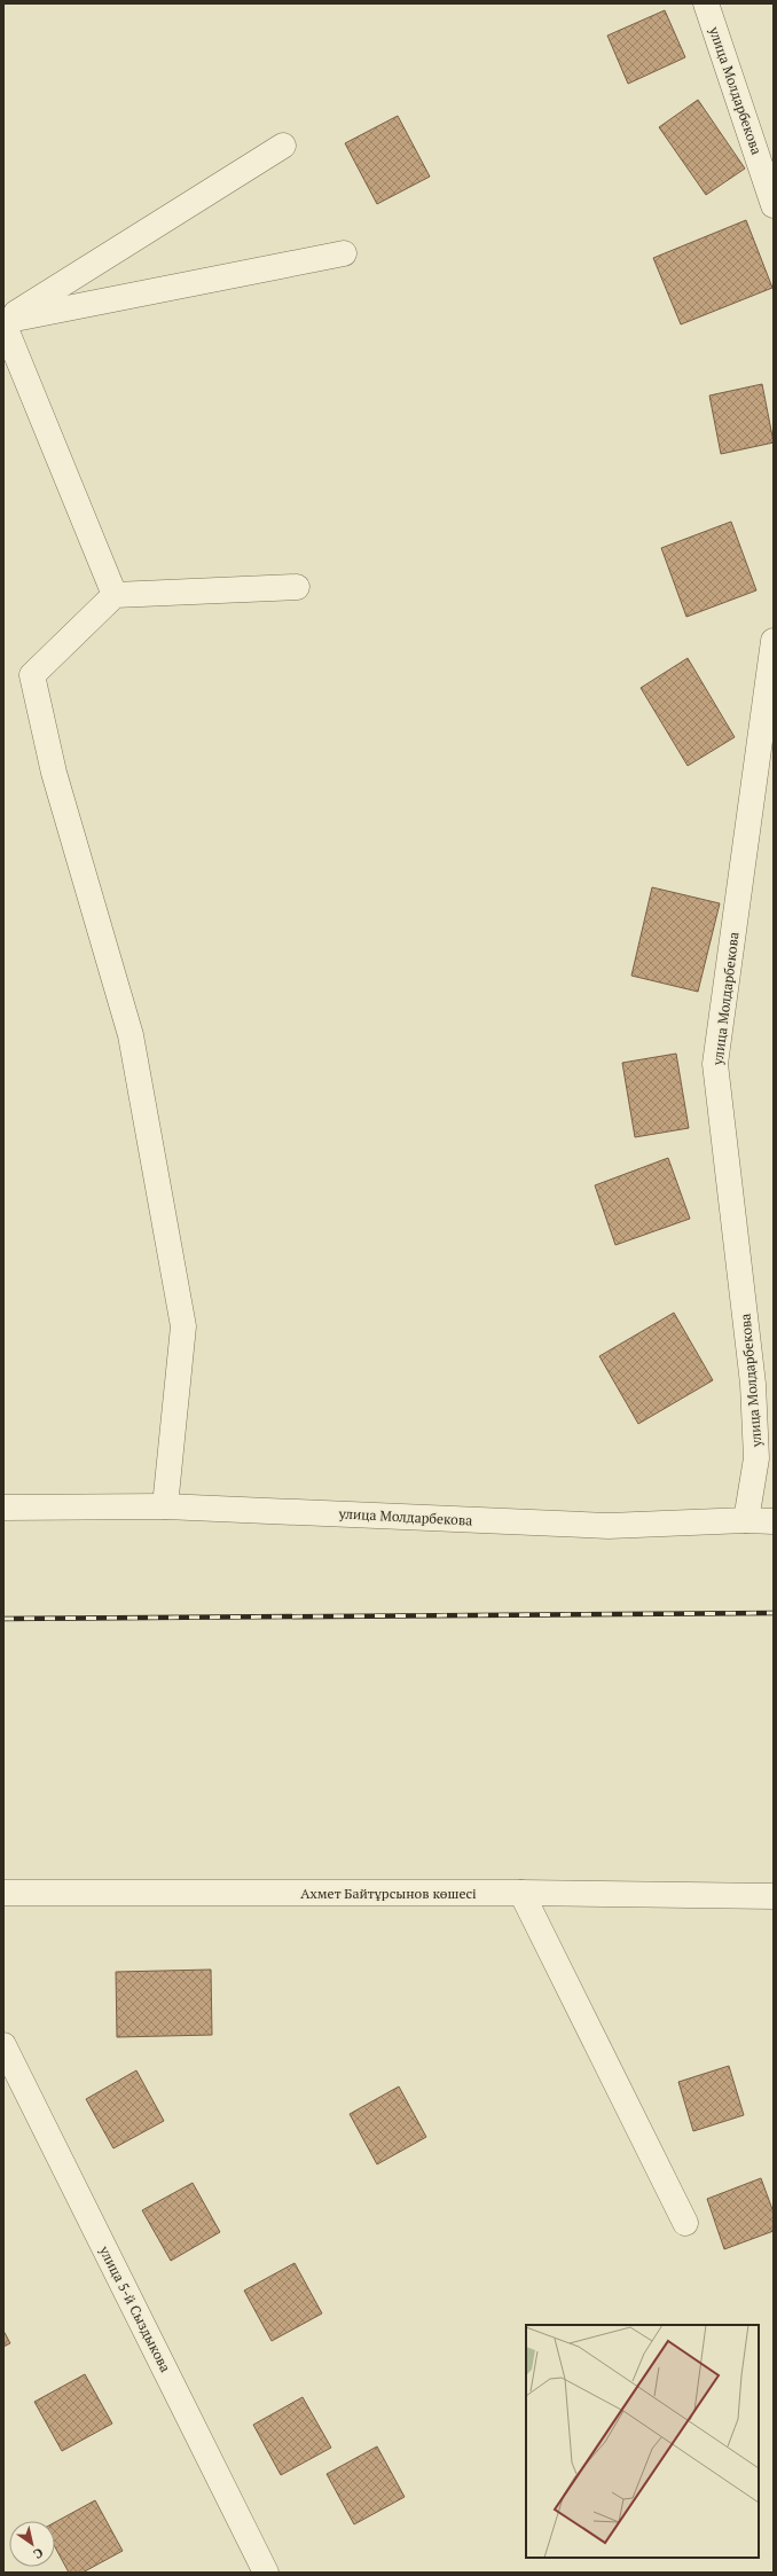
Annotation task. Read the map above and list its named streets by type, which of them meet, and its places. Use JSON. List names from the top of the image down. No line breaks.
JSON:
{"streets":{"street":["улица Молдарбекова","Ахмет Байтұрсынов көшесі","улица 5-й Сыздыкова"]},"north":"bottom right"}
